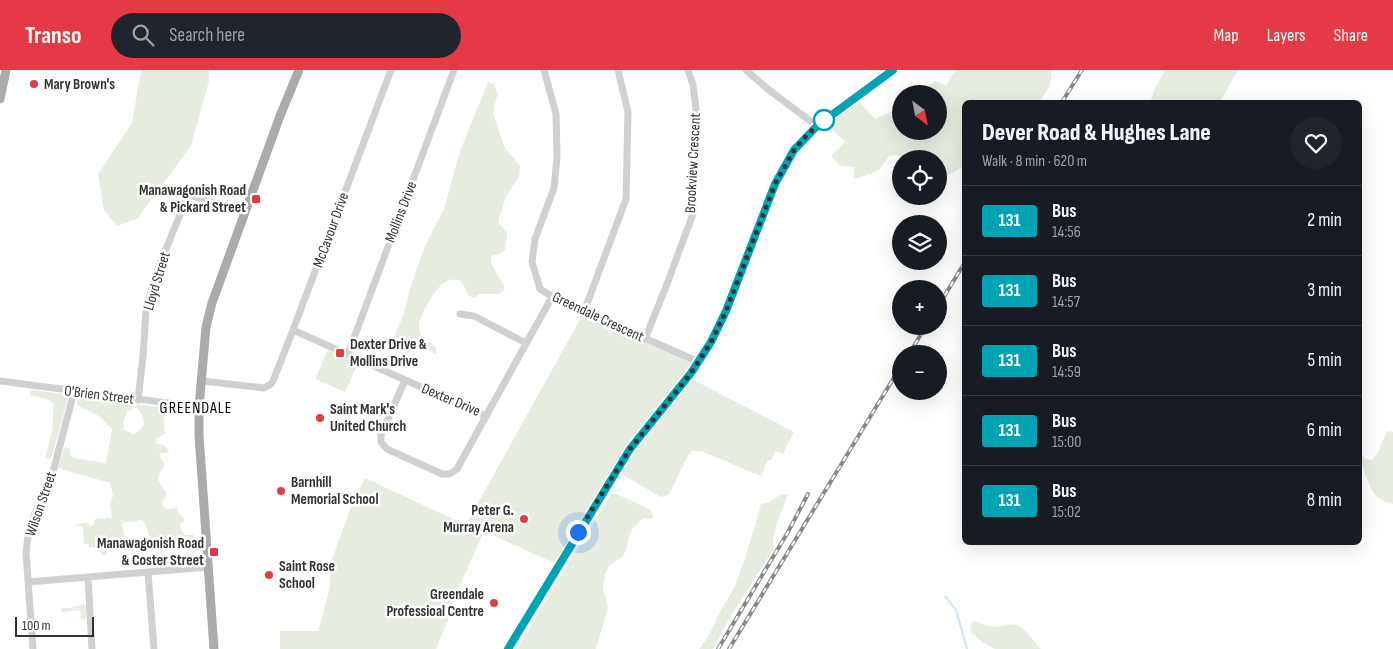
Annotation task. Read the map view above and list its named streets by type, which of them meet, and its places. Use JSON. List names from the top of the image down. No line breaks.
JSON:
{"streets":{"street":["Brookview Crescent","Mollins Drive","McCavour Drive","Lloyd Street","Greendale Crescent","O'Brien Street","Dexter Drive","Wilson Street"]},"crossings":[["Brookview Crescent","Greendale Crescent"],["Mollins Drive","Dexter Drive"],["McCavour Drive","Dexter Drive"],["Lloyd Street","O'Brien Street"],["Greendale Crescent","Dexter Drive"],["O'Brien Street","Wilson Street"]],"districts":["GREENDALE"],"places":{"other":["Mary Brown's","Saint Mark's United Church","Barnhill Memorial School","Peter G. Murray Arena","Saint Rose School","Greendale Professioal Centre"],"transit":["Manawagonish Road & Pickard Street","Dexter Drive & Mollins Drive","Manawagonish Road & Coster Street"]},"lines":["bus line 131"],"scale_bar":"100 m","north":"bottom right","page":{"header":"Transo","search":"Search here","nav":["Map","Layers","Share"],"map_buttons":["+","−"],"heading":["Dever Road & Hughes Lane","Walk · 8 min · 620 m"],"list":[{"mark":"131","name":"Bus","note":"14:56","value":"2 min"},{"mark":"131","name":"Bus","note":"14:57","value":"3 min"},{"mark":"131","name":"Bus","note":"14:59","value":"5 min"},{"mark":"131","name":"Bus","note":"15:00","value":"6 min"},{"mark":"131","name":"Bus","note":"15:02","value":"8 min"}],"scale":"100 m"}}
